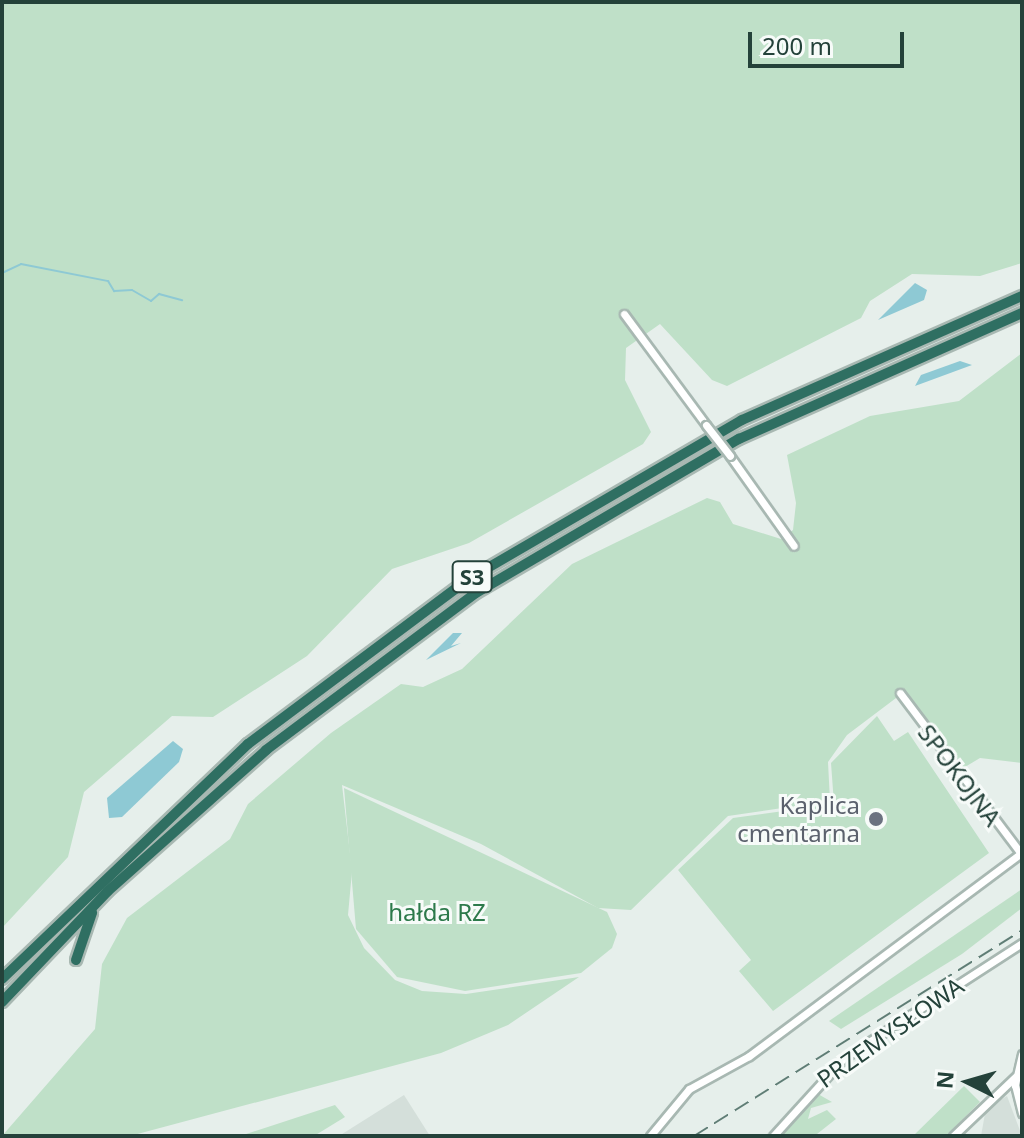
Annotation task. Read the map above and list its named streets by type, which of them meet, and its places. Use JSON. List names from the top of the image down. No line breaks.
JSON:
{"streets":{"highway":["S3"],"street":["SPOKOJNA","PRZEMYSŁOWA"]},"parks":["hałda RZ"],"places":["Kaplica cmentarna"],"scale_bar":"200 m","north":"left"}
